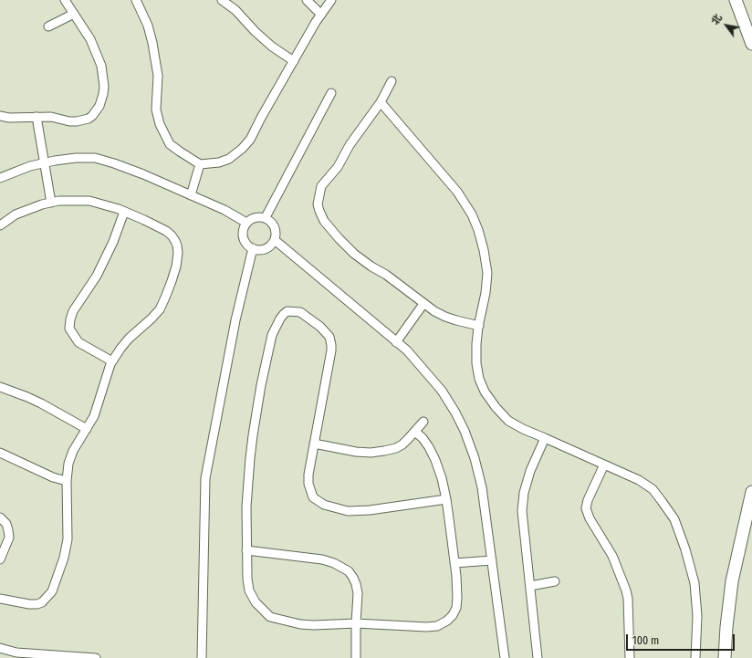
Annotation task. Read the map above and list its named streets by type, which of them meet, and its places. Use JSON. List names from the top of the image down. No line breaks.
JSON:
{"scale_bar":"100 m","north":"top left"}
